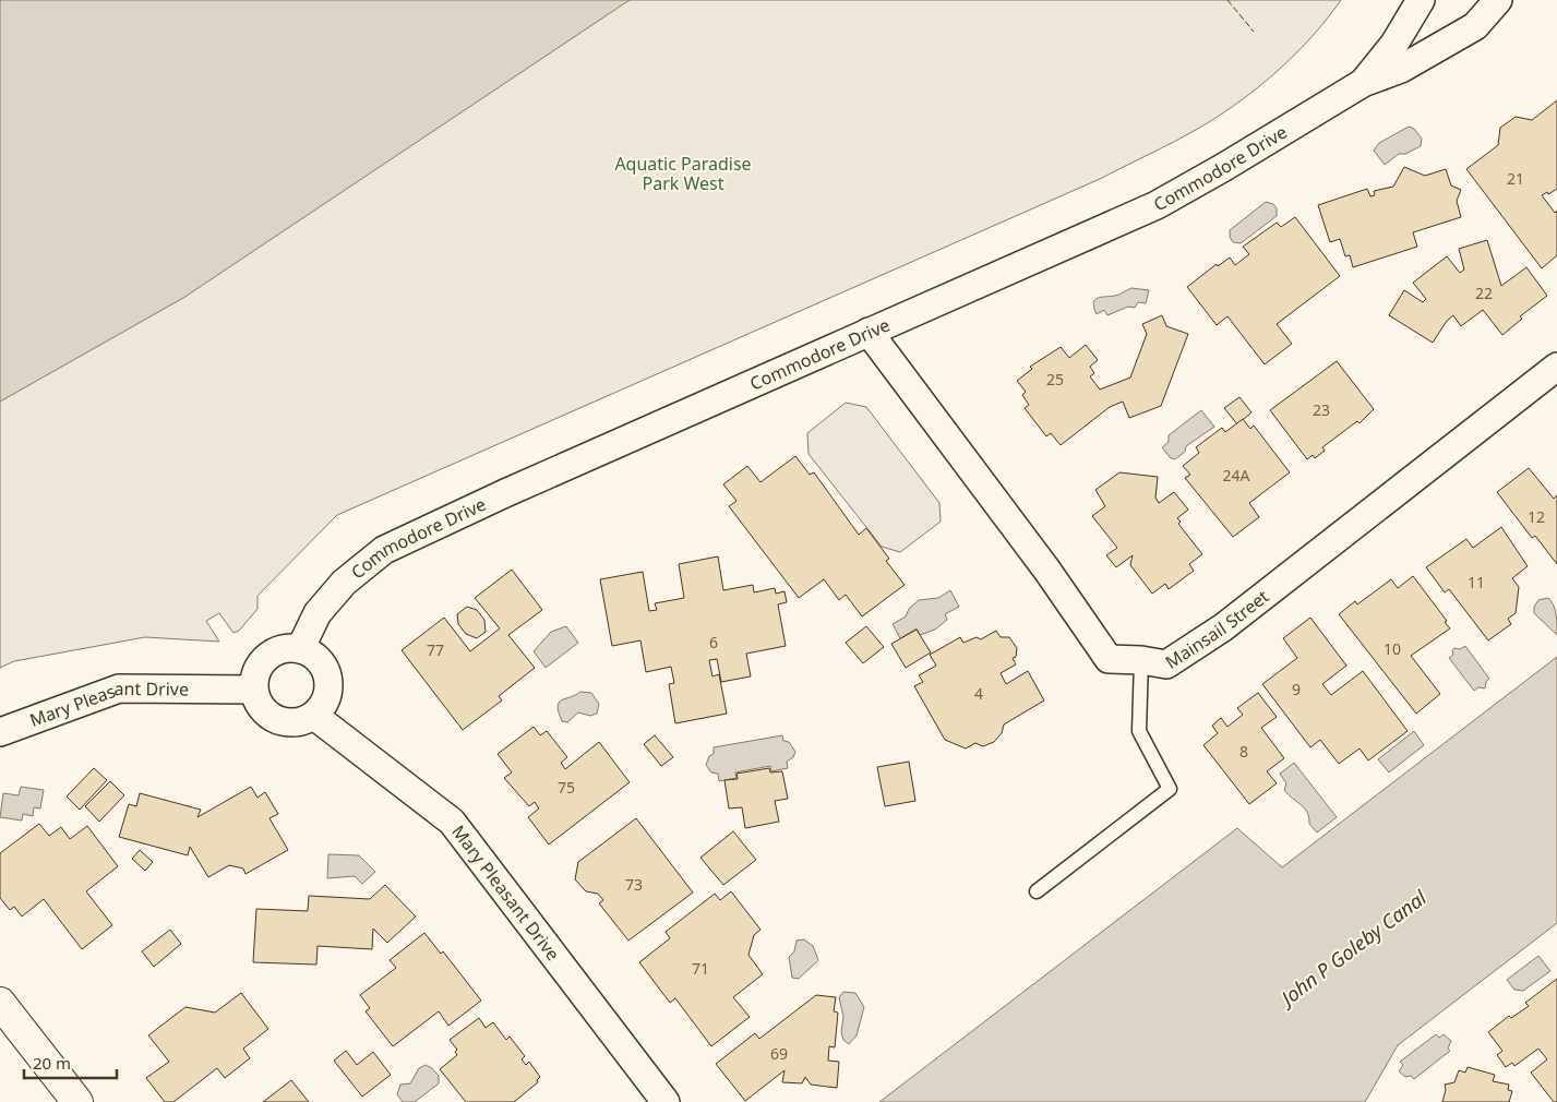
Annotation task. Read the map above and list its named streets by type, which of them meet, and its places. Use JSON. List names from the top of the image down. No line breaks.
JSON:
{"streets":{"street":["Commodore Drive","Mainsail Street","Mary Pleasant Drive"]},"crossings":[["Commodore Drive","Mainsail Street"],["Commodore Drive","Mary Pleasant Drive"]],"water":["John P Goleby Canal"],"parks":["Aquatic Paradise Park West"],"house_numbers":["21","22","25","23","24A","12","11","6","10","77","9","4","8","75","73","71","69"],"scale_bar":"20 m"}
